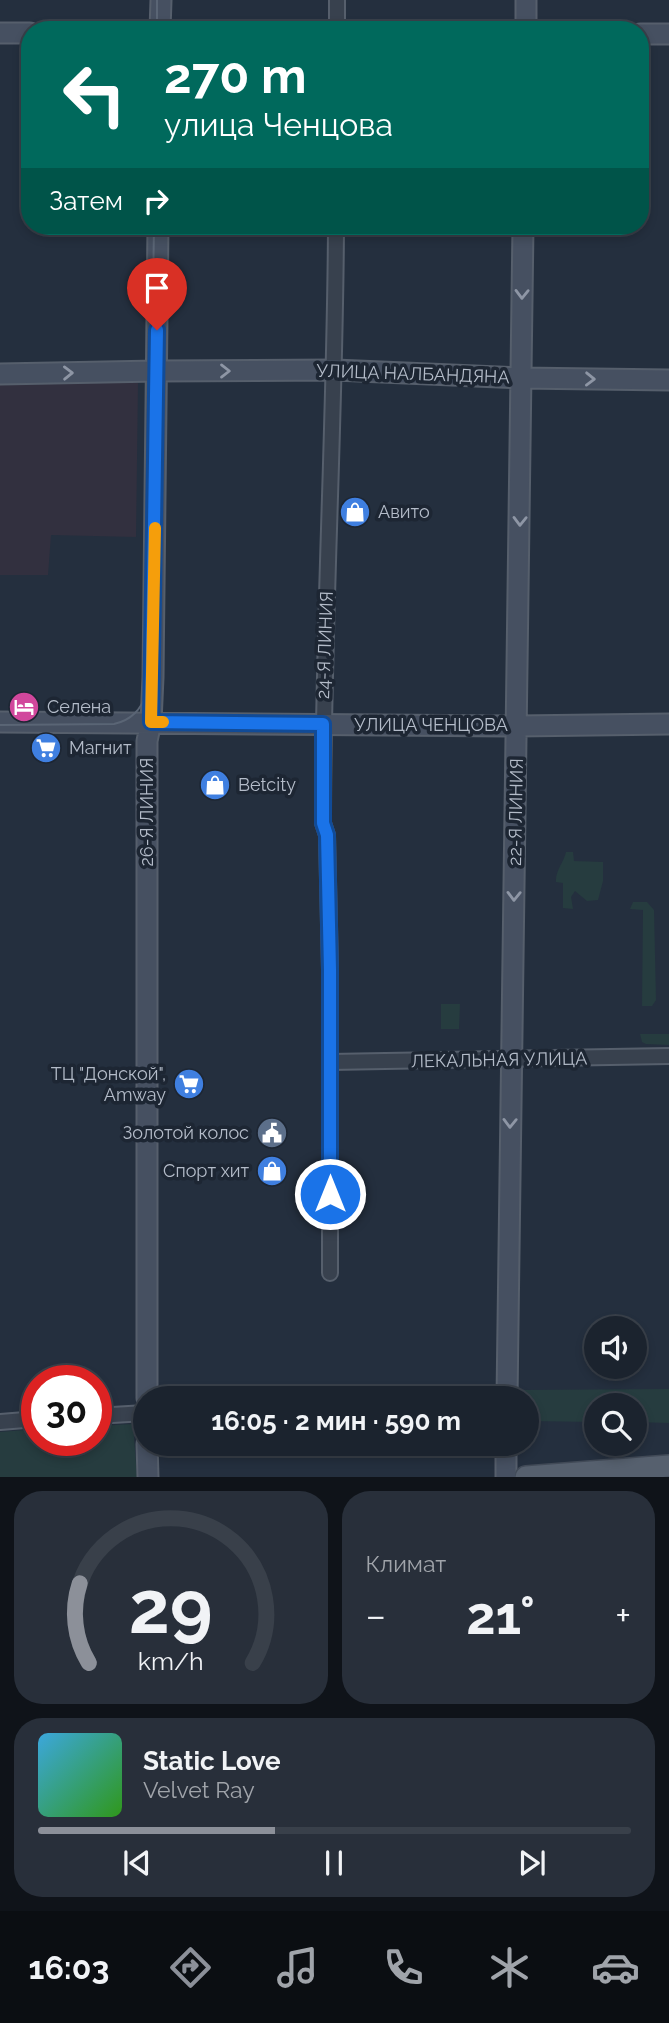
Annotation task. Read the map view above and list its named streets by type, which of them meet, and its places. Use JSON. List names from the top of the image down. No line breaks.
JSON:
{"streets":{"street":["УЛИЦА НАЛБАНДЯНА","24-Я ЛИНИЯ","УЛИЦА ЧЕНЦОВА","26-Я ЛИНИЯ","22-Я ЛИНИЯ","ЛЕКАЛЬНАЯ УЛИЦА"]},"crossings":[["УЛИЦА НАЛБАНДЯНА","24-Я ЛИНИЯ"],["УЛИЦА НАЛБАНДЯНА","26-Я ЛИНИЯ"],["УЛИЦА НАЛБАНДЯНА","22-Я ЛИНИЯ"],["24-Я ЛИНИЯ","УЛИЦА ЧЕНЦОВА"],["24-Я ЛИНИЯ","ЛЕКАЛЬНАЯ УЛИЦА"],["УЛИЦА ЧЕНЦОВА","26-Я ЛИНИЯ"],["УЛИЦА ЧЕНЦОВА","22-Я ЛИНИЯ"],["22-Я ЛИНИЯ","ЛЕКАЛЬНАЯ УЛИЦА"]],"one_way":["УЛИЦА НАЛБАНДЯНА","22-Я ЛИНИЯ"],"places":{"shop":["Авито","Betcity","Спорт хит"],"hotel":["Селена"],"supermarket":["Магнит","ТЦ \"Донской\", Amway"],"public building":["Золотой колос"]},"page":{"turn":["270 m","улица Ченцова"],"then":"Затем","limit":"30","trip":"16:05 · 2 мин · 590 m","tile":"Климат","heat":["−","21°","+"],"song":["Static Love","Velvet Ray"],"tabs":"16:03","gauge":["29","km/h"]}}
